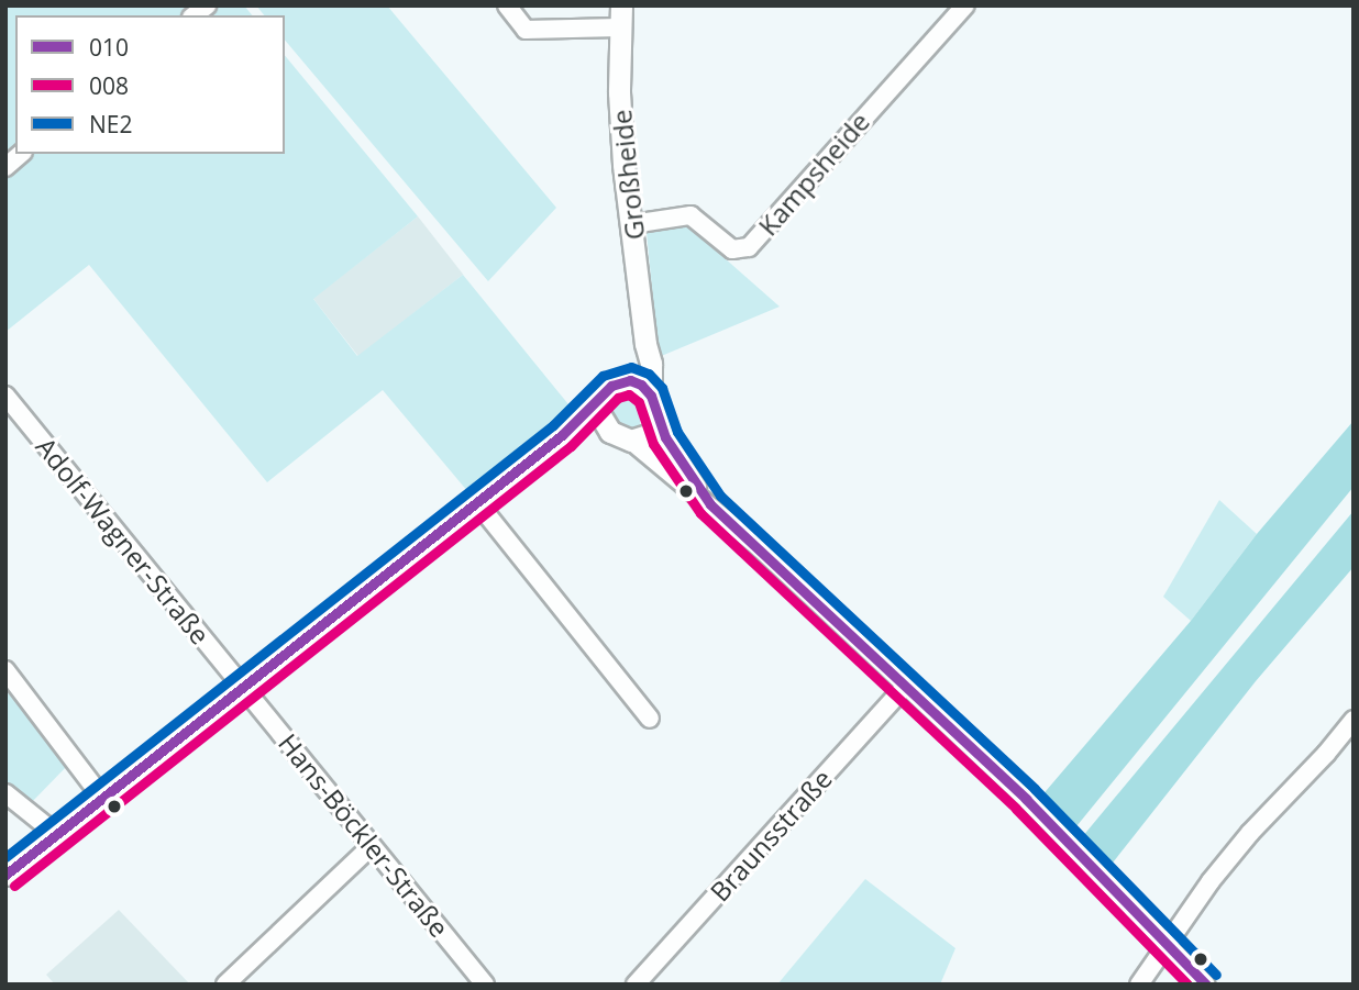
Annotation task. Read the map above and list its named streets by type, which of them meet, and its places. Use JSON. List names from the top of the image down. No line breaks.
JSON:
{"streets":{"street":["Kampsheide","Großheide","Adolf-Wagner-Straße","Hans-Böckler-Straße","Braunsstraße"]},"crossings":[["Kampsheide","Großheide"],["Adolf-Wagner-Straße","Hans-Böckler-Straße"]],"lines":["transit line NE2","transit line 010","transit line 008"],"legend":["010","008","NE2"]}
